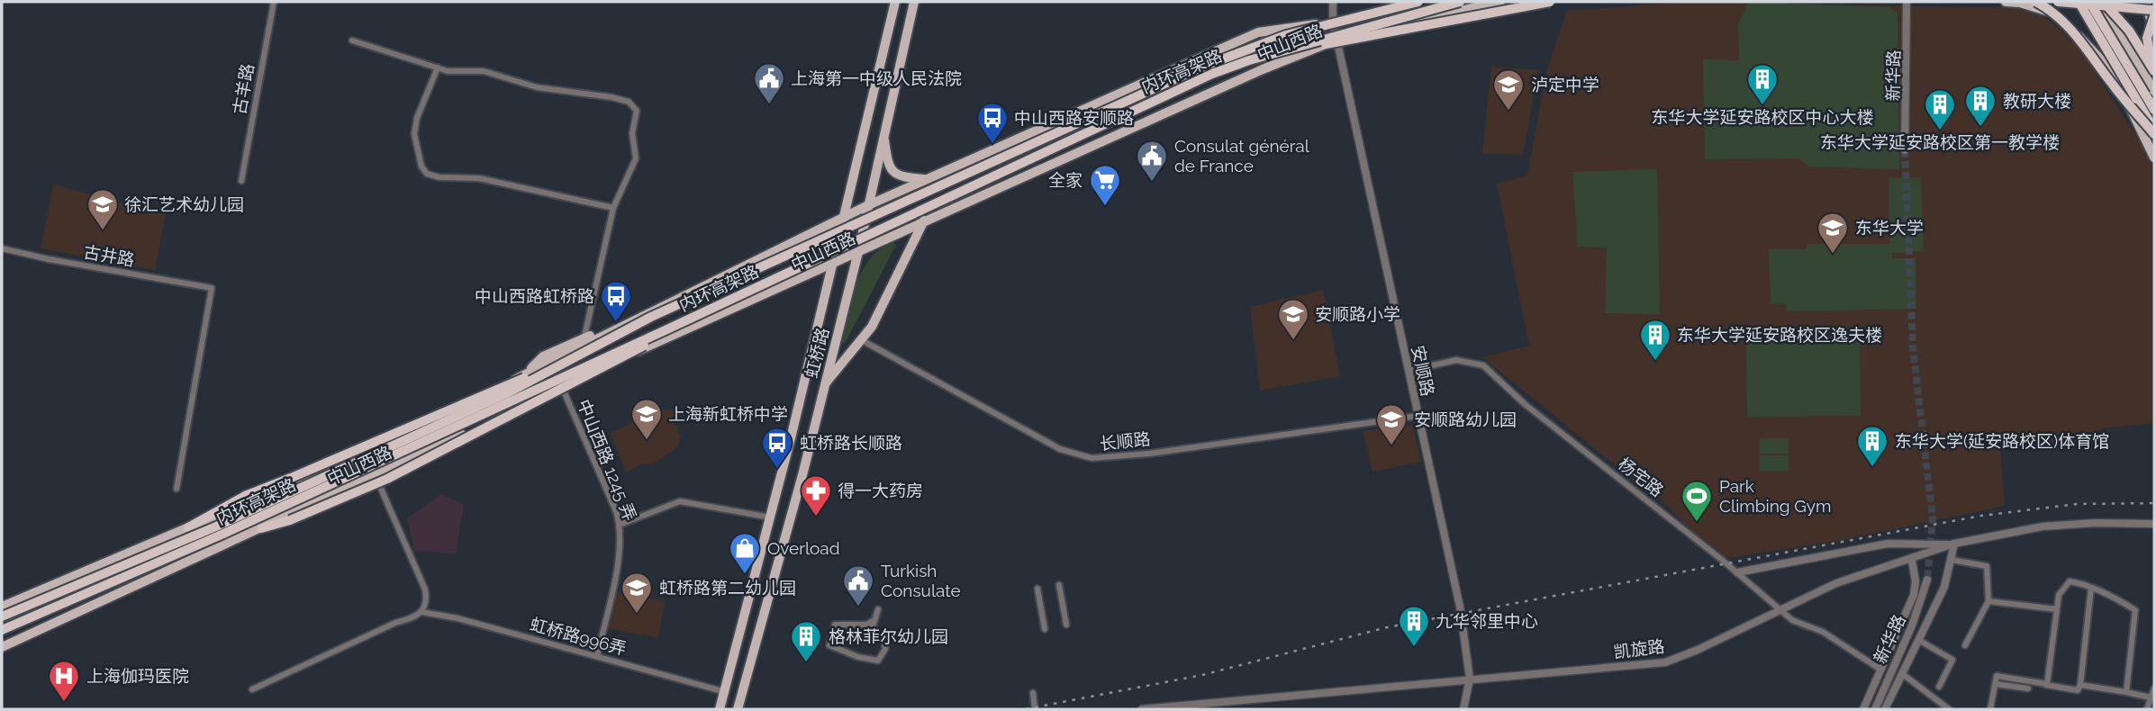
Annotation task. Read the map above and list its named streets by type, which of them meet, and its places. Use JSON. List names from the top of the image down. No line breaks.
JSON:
{"streets":{"highway":["内环高架路"],"main road":["中山西路","虹桥路"],"street":["新华路","古羊路","古井路","安顺路","长顺路","中山西路 1245 弄","杨宅路","虹桥路996弄","凯旋路"]},"crossings":[["中山西路","内环高架路"],["中山西路","虹桥路"],["中山西路","安顺路"],["中山西路","中山西路 1245 弄"],["虹桥路","虹桥路996弄"],["安顺路","长顺路"],["安顺路","杨宅路"],["安顺路","凯旋路"],["中山西路 1245 弄","虹桥路996弄"],["杨宅路","凯旋路"]],"places":{"public building":["上海第一中级人民法院","Consulat général de France","Turkish Consulate"],"building":["东华大学延安路校区中心大楼","教研大楼","东华大学延安路校区第一教学楼","东华大学延安路校区逸夫楼","东华大学(延安路校区)体育馆","九华邻里中心","格林菲尔幼儿园"],"school or university":["泸定中学","徐汇艺术幼儿园","东华大学","安顺路小学","上海新虹桥中学","安顺路幼儿园","虹桥路第二幼儿园"],"bus stop":["中山西路安顺路","中山西路虹桥路","虹桥路长顺路"],"supermarket":["全家"],"pharmacy":["得一大药房"],"sports":["Park Climbing Gym"],"shop":["Overload"],"hospital":["上海伽玛医院"]}}
